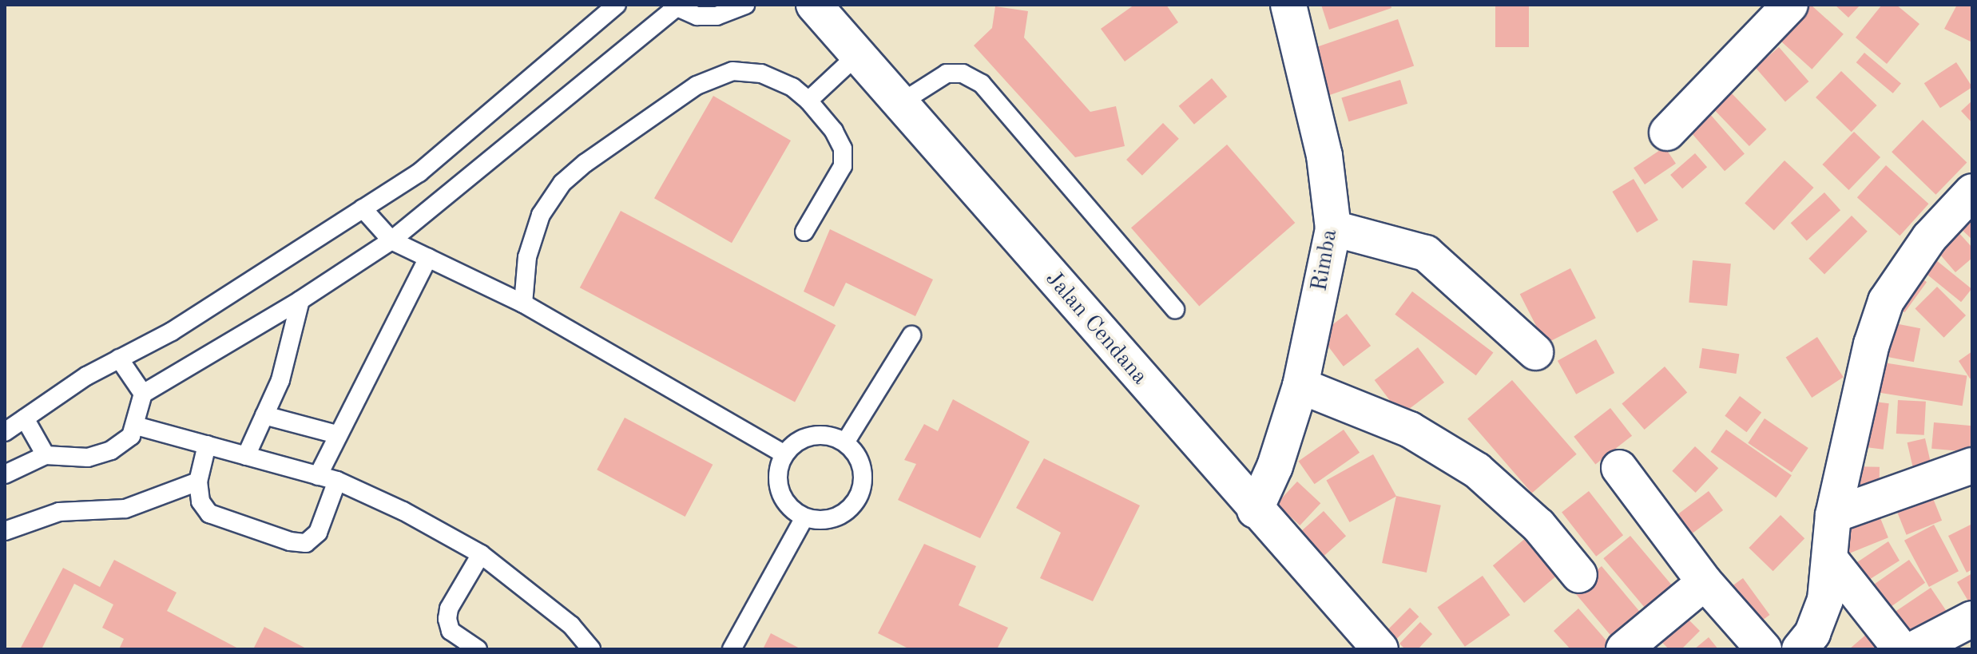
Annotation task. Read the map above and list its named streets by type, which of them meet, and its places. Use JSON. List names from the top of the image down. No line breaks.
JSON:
{"streets":{"street":["Rimba","Jalan Cendana"]},"crossings":[["Rimba","Jalan Cendana"]]}
